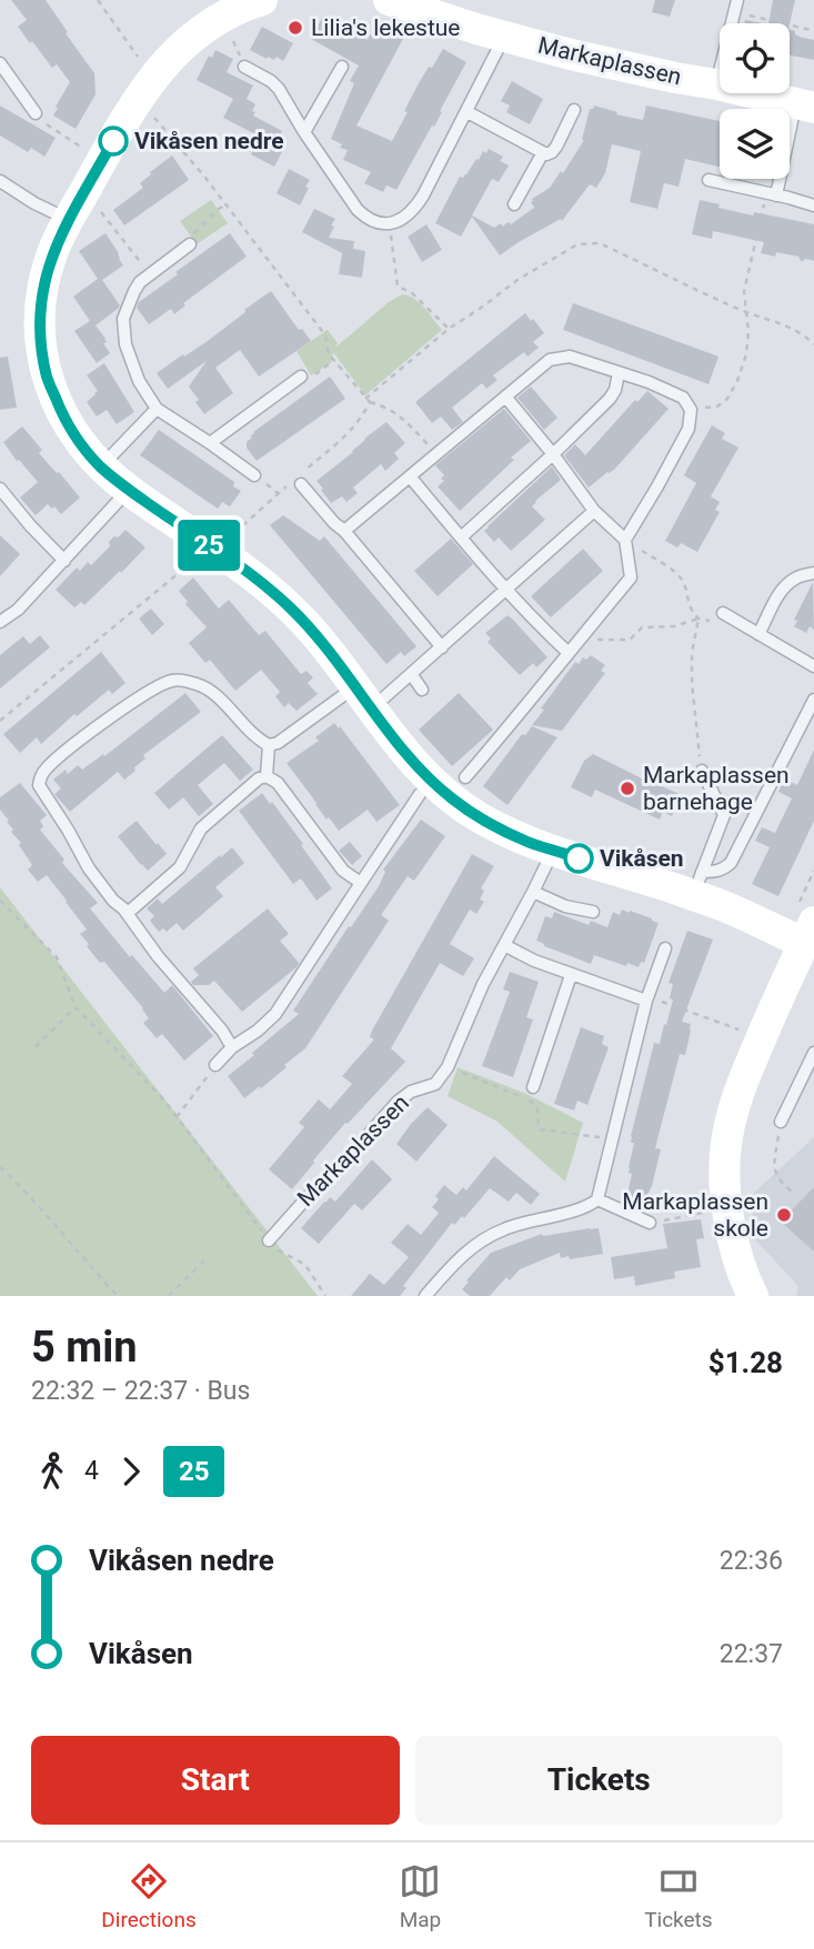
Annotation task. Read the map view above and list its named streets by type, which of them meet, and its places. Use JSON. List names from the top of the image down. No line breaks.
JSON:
{"streets":{"street":["Markaplassen"]},"places":["Lilia's lekestue","Vikåsen nedre","Markaplassen barnehage","Vikåsen","Markaplassen skole"],"lines":["bus line 25"],"page":{"on_map":"25","heading":["5 min","22:32 – 22:37 · Bus","$1.28"],"legs":["4","25"],"list":[{"name":"Vikåsen nedre","value":"22:36"},{"name":"Vikåsen","value":"22:37"}],"buttons":["Start","Tickets"],"tabs":["Directions","Map","Tickets"]}}
